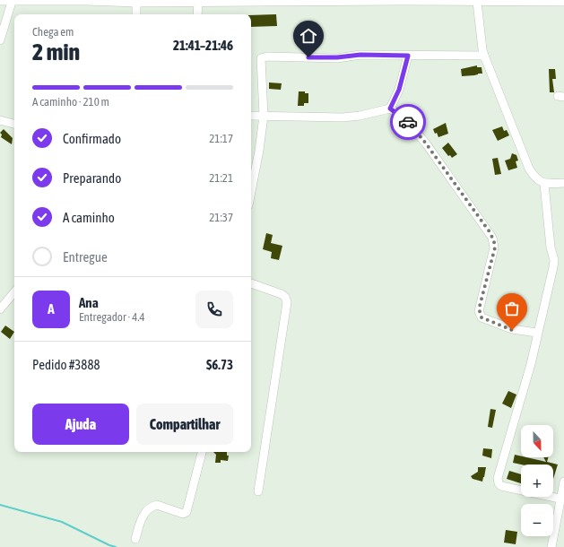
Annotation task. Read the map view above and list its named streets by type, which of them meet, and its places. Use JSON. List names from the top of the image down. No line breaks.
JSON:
{"north":"bottom","page":{"heading":["2 min","Chega em","21:41–21:46"],"panel":["Ana","Entregador · 4.4","Pedido #3888","$6.73"],"bar":"A caminho · 210 m","list":[["Confirmado","21:17"],["Preparando","21:21"],["A caminho","21:37"],"Entregue"],"round":"A","buttons":["Ajuda","Compartilhar"],"map_buttons":["+","−"]}}
